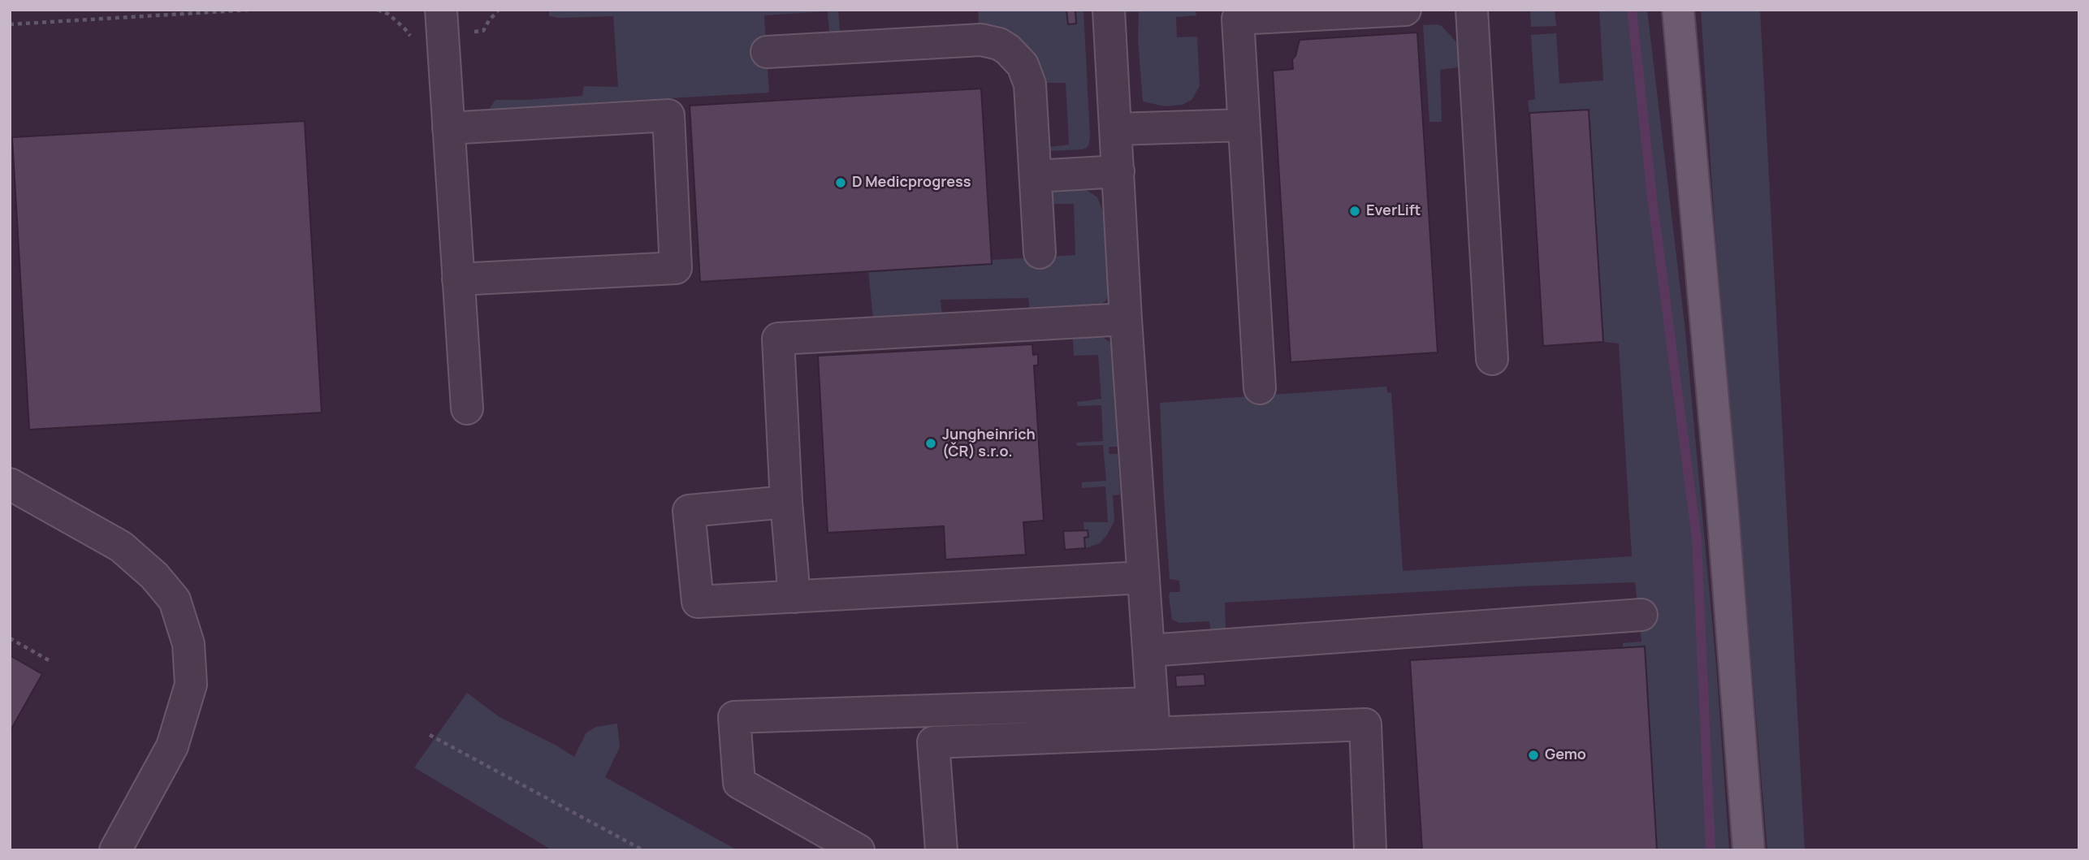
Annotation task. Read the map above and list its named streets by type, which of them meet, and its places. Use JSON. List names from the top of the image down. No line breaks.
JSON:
{"places":["D Medicprogress","EverLift","Jungheinrich (ČR) s.r.o.","Gemo"]}
